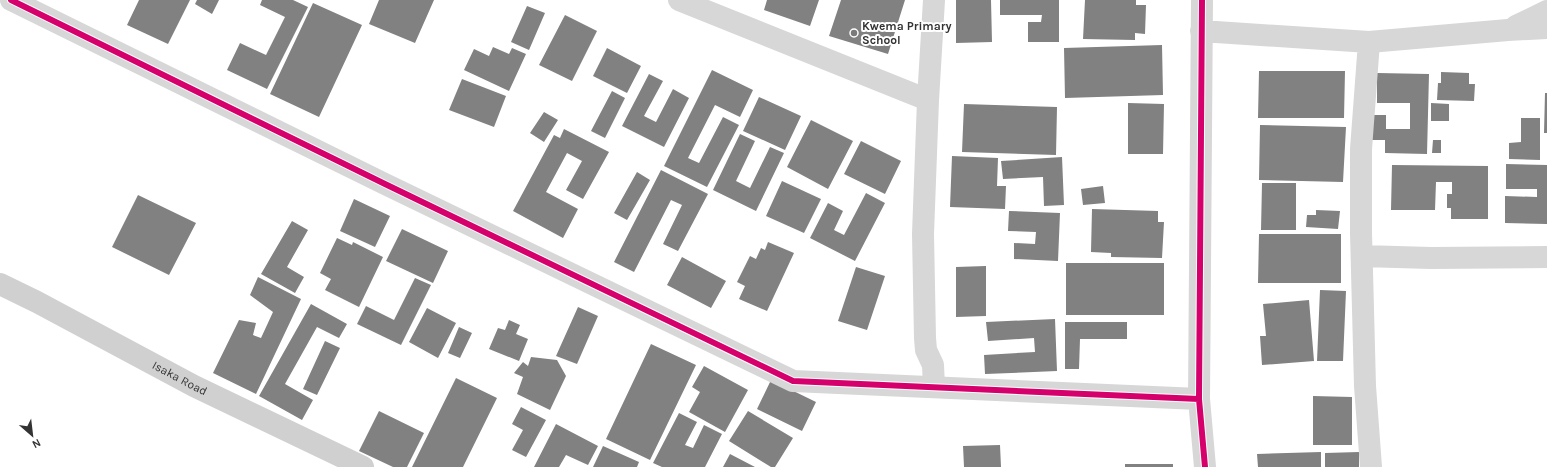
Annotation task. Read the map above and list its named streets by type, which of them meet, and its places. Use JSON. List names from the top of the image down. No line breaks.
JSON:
{"streets":{"street":["Isaka Road"]},"places":["Kwema Primary School"],"north":"bottom right"}
